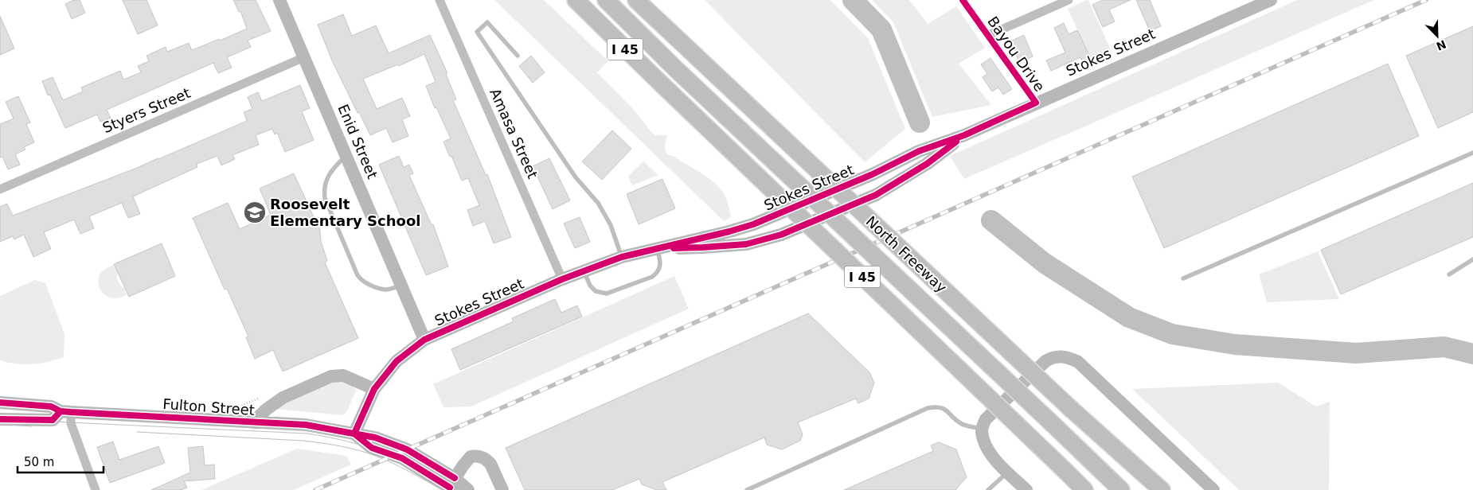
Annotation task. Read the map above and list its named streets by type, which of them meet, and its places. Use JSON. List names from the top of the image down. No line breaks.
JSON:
{"streets":{"highway":["I 45","North Freeway"],"street":["Stokes Street","Bayou Drive","Styers Street","Amasa Street","Enid Street","Fulton Street"]},"crossings":[["Stokes Street","Bayou Drive"],["Stokes Street","Amasa Street"],["Stokes Street","Enid Street"],["Stokes Street","Fulton Street"],["Styers Street","Enid Street"]],"places":{"school or university":["Roosevelt Elementary School"]},"scale_bar":"50 m","north":"bottom right"}
